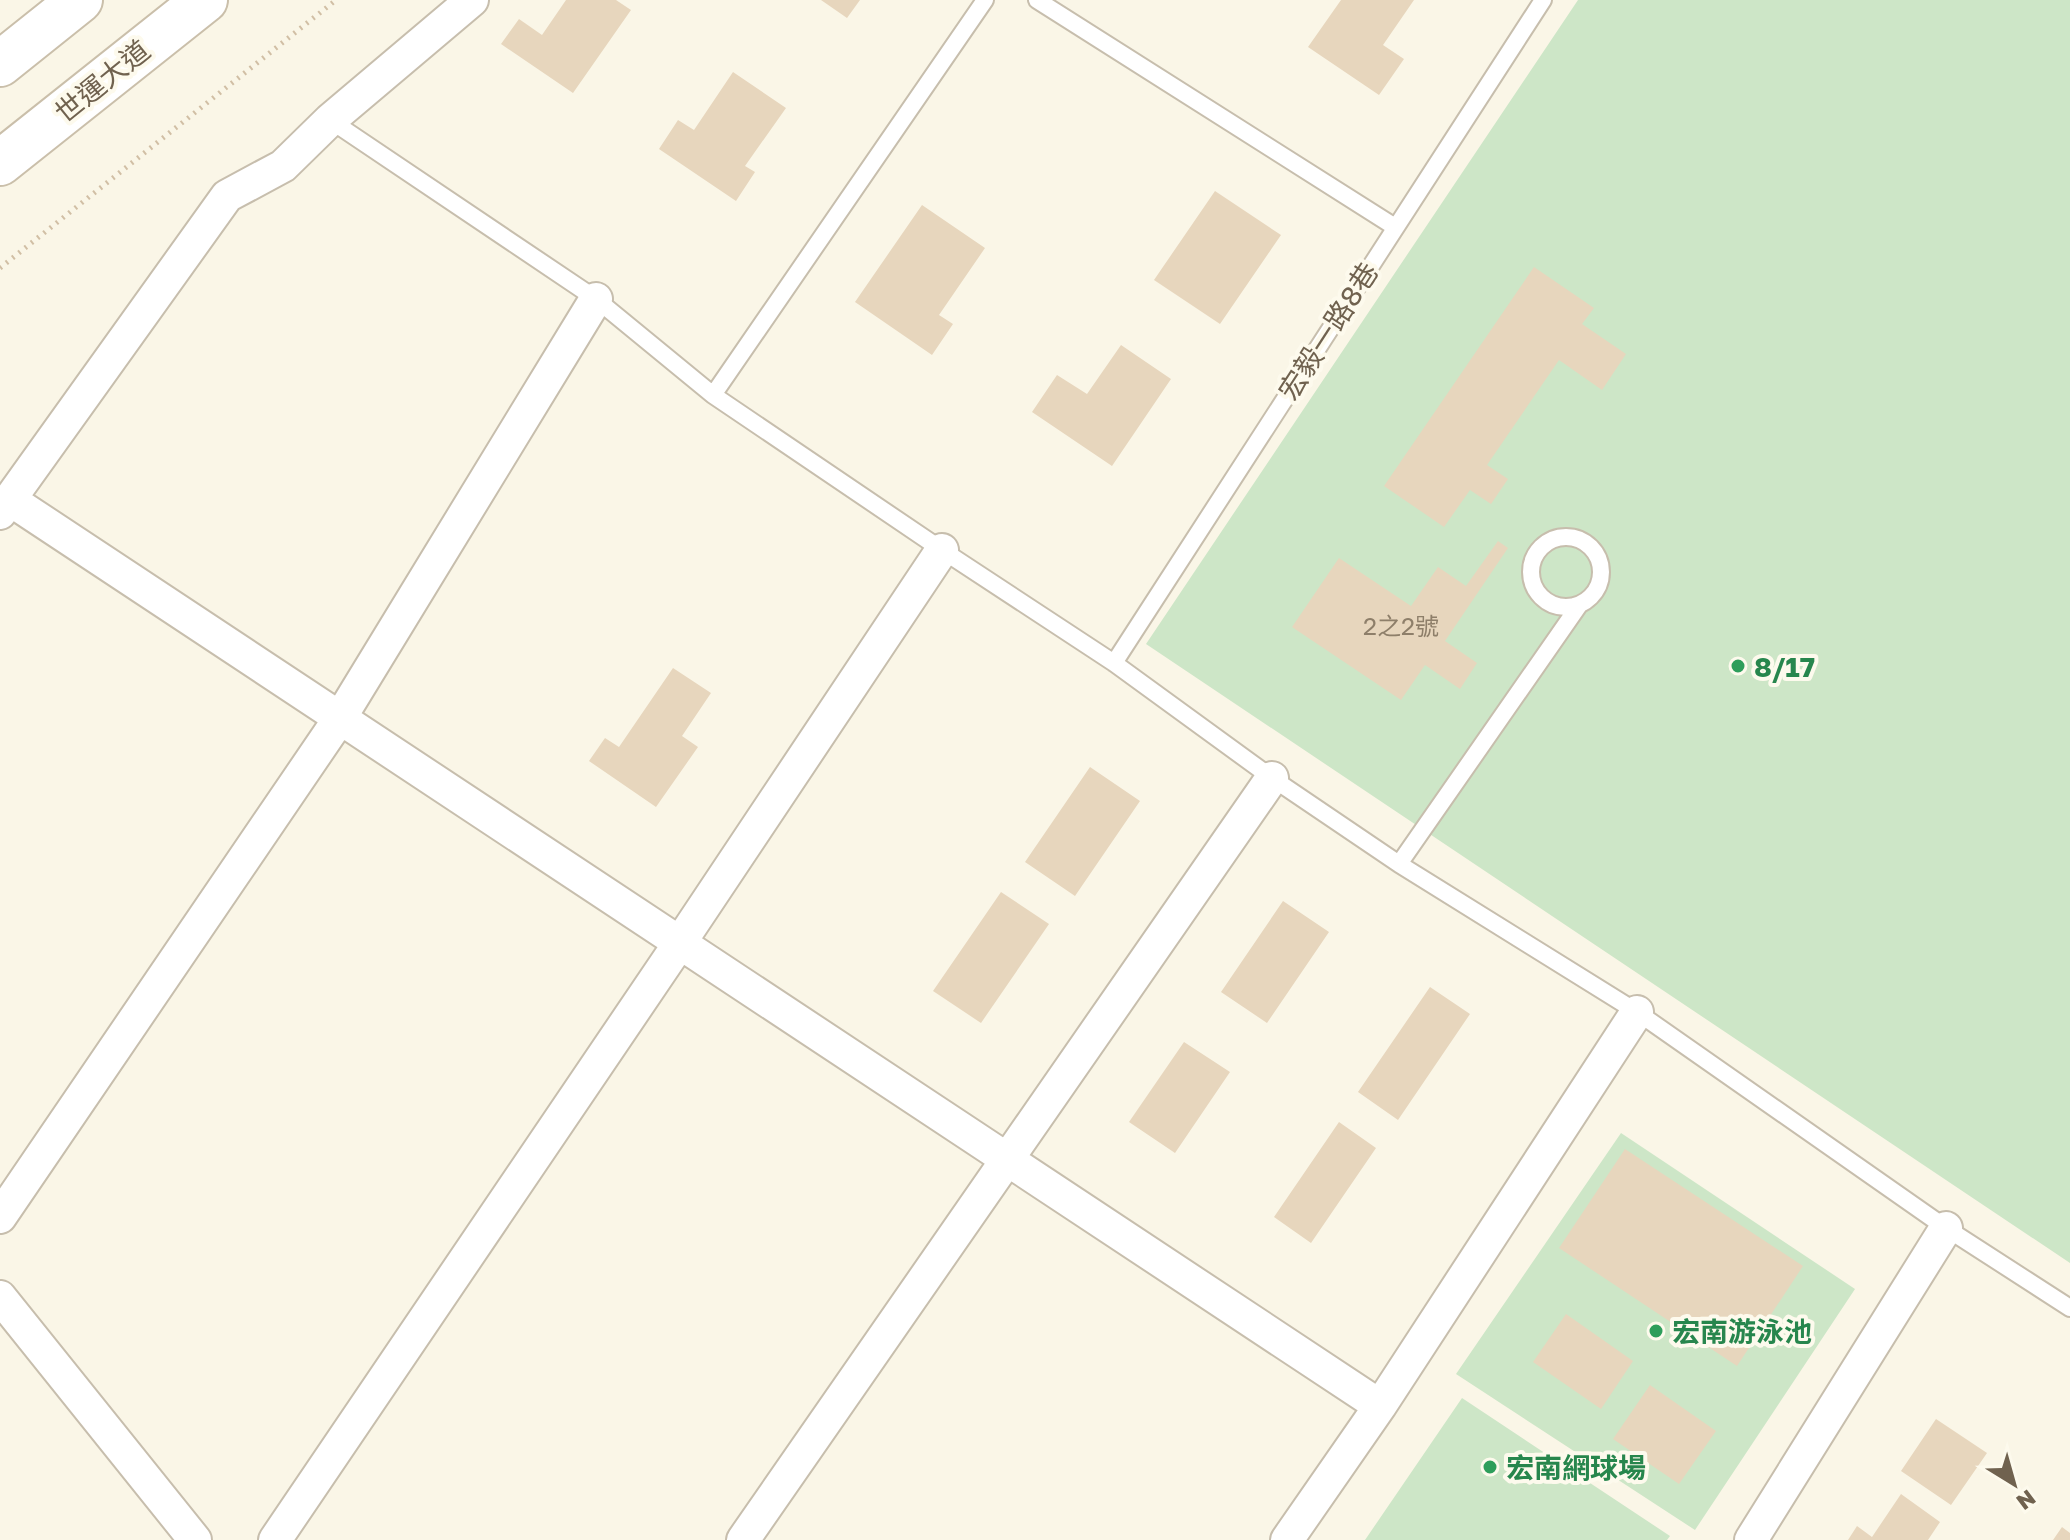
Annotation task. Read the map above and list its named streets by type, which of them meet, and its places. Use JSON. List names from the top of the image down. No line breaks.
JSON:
{"streets":{"street":["世運大道"],"lane":["宏毅一路8巷"]},"places":["8/17","宏南游泳池","宏南網球場"],"house_numbers":["2之2號"],"north":"bottom right"}
